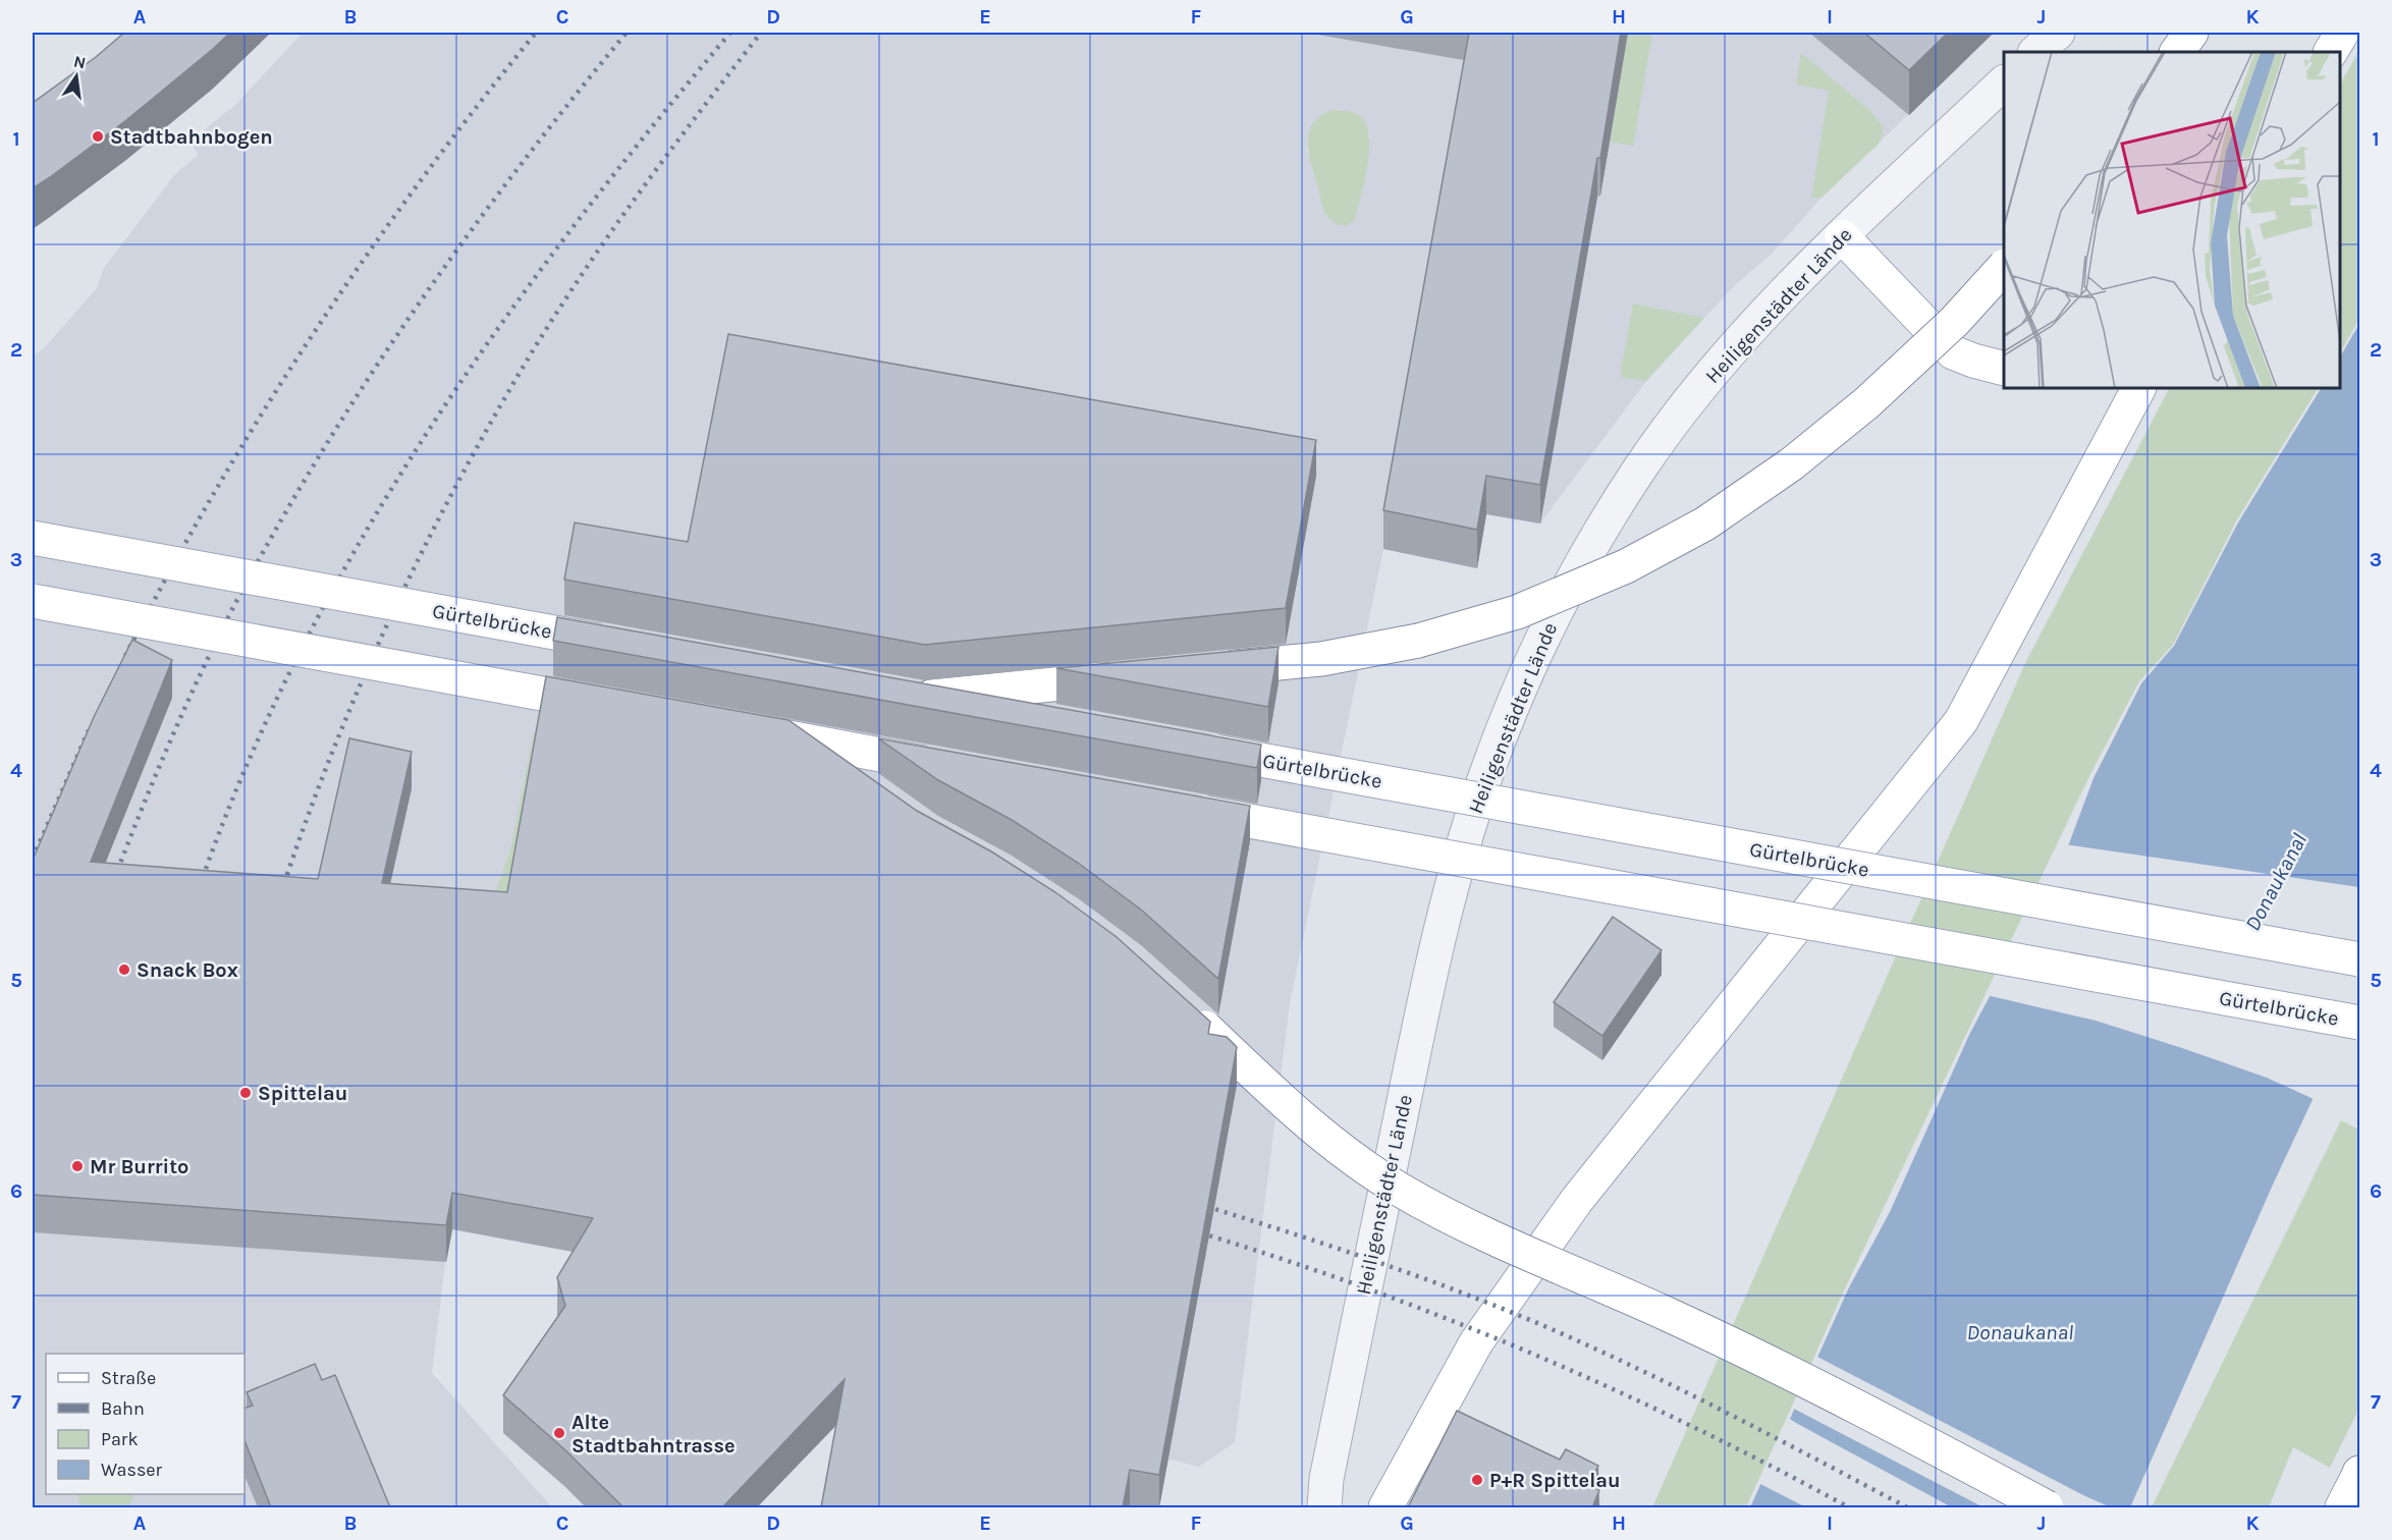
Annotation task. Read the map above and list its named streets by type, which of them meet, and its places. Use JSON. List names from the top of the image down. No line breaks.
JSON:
{"streets":{"main road":["Gürtelbrücke"],"street":["Heiligenstädter Lände"]},"water":["Donaukanal"],"places":["Stadtbahnbogen","Snack Box","Spittelau","Mr Burrito","Alte Stadtbahntrasse","P+R Spittelau"],"legend":["Straße","Bahn","Park","Wasser"],"north":"top","grid":{"columns":["A","B","C","D","E","F","G","H","I","J","K"],"rows":["1","2","3","4","5","6","7"]}}
